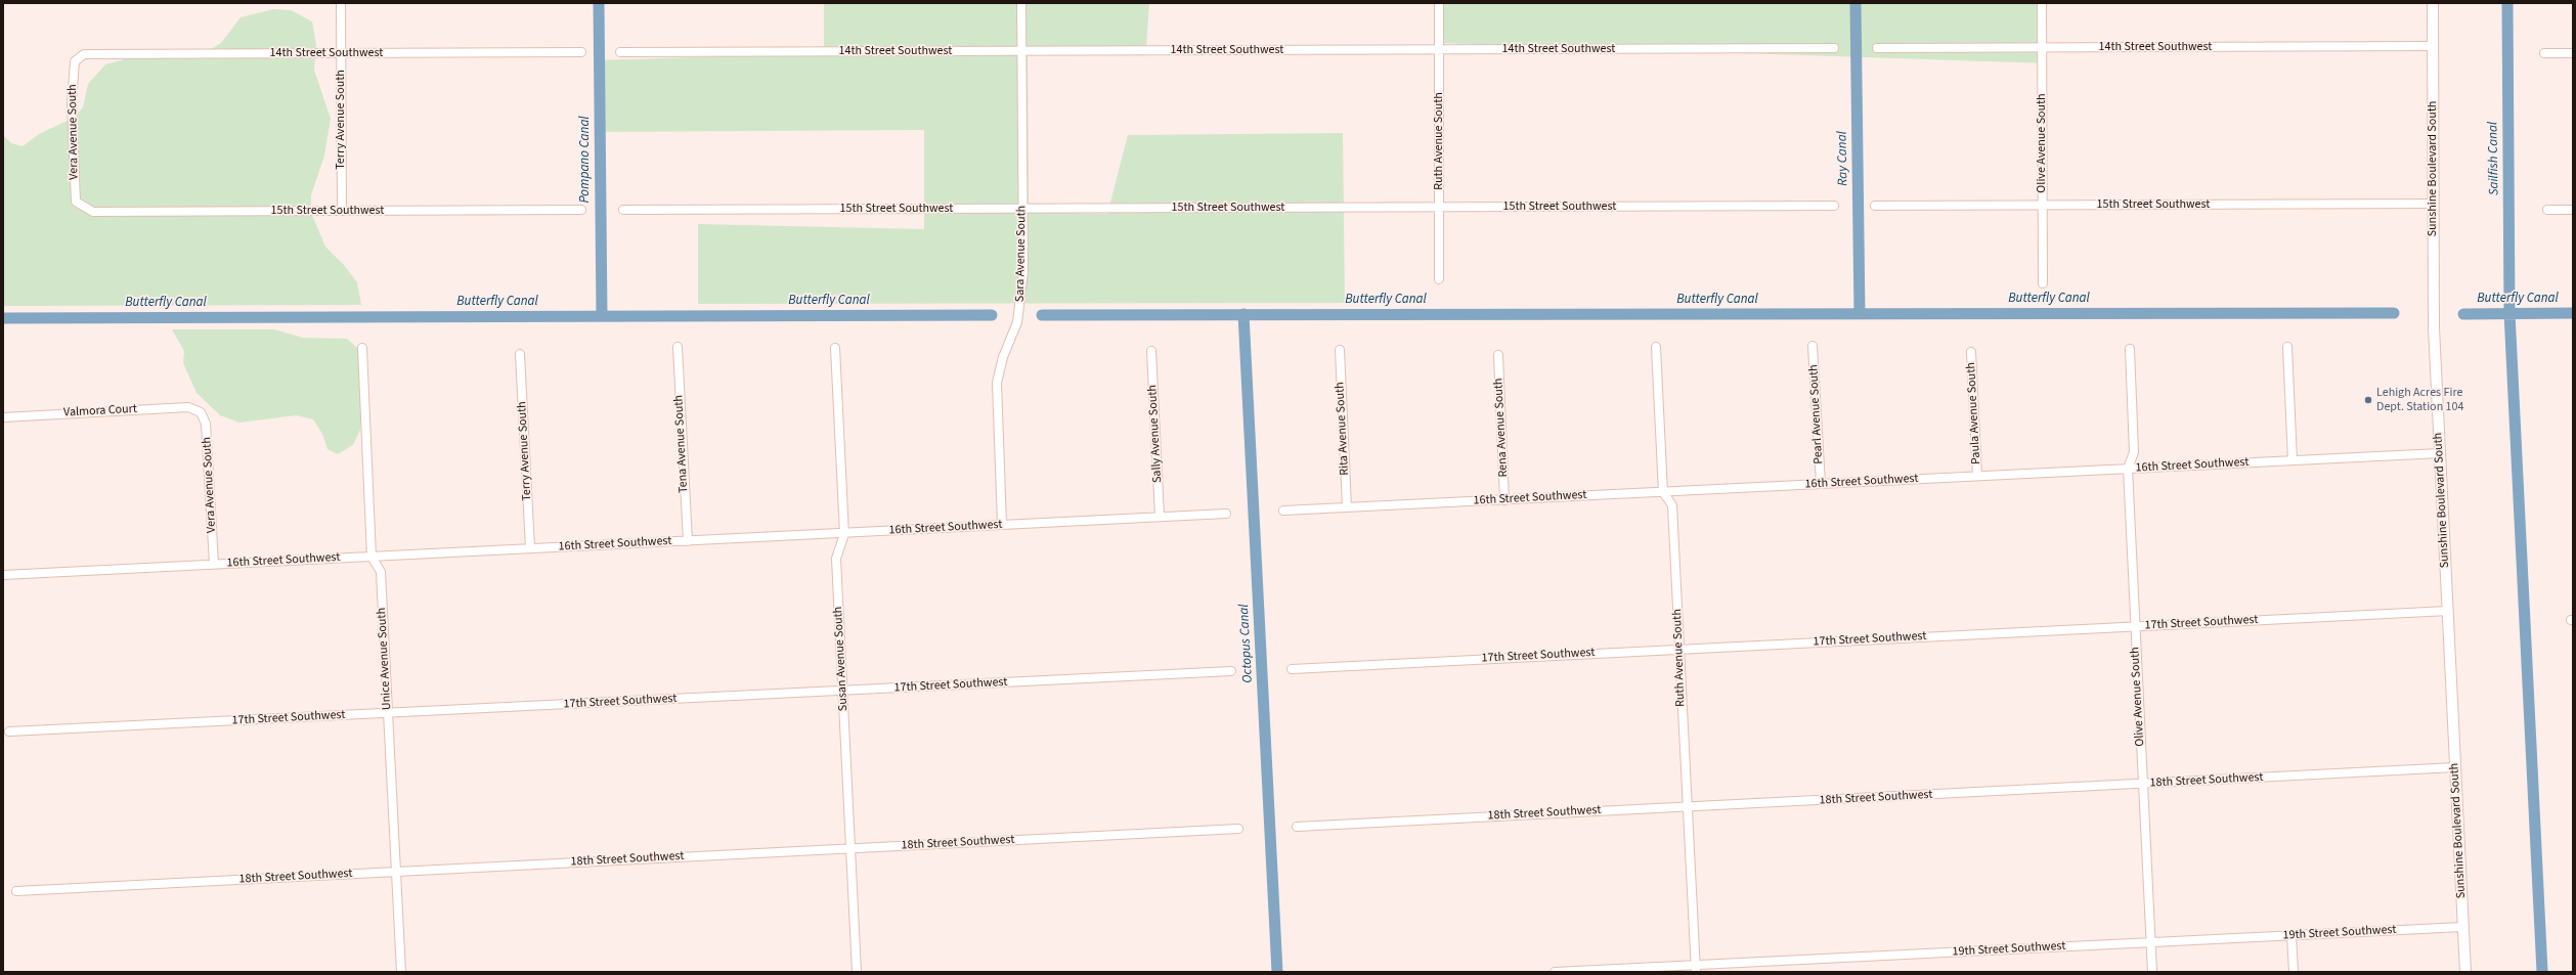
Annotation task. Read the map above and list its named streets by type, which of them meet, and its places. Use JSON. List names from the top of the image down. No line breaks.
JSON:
{"streets":{"street":["14th Street Southwest","Terry Avenue South","Vera Avenue South","Ruth Avenue South","Olive Avenue South","Sunshine Boulevard South","15th Street Southwest","Sara Avenue South","Valmora Court","Paula Avenue South","Pearl Avenue South","Rena Avenue South","Rita Avenue South","Sally Avenue South","Tena Avenue South","16th Street Southwest","17th Street Southwest","Unice Avenue South","Susan Avenue South","18th Street Southwest","19th Street Southwest"]},"crossings":[["14th Street Southwest","Terry Avenue South"],["14th Street Southwest","Vera Avenue South"],["14th Street Southwest","Ruth Avenue South"],["14th Street Southwest","Olive Avenue South"],["14th Street Southwest","Sunshine Boulevard South"],["14th Street Southwest","Sara Avenue South"],["Terry Avenue South","15th Street Southwest"],["Terry Avenue South","16th Street Southwest"],["Vera Avenue South","15th Street Southwest"],["Vera Avenue South","Valmora Court"],["Vera Avenue South","16th Street Southwest"],["Ruth Avenue South","15th Street Southwest"],["Ruth Avenue South","16th Street Southwest"],["Ruth Avenue South","17th Street Southwest"],["Ruth Avenue South","18th Street Southwest"],["Ruth Avenue South","19th Street Southwest"],["Olive Avenue South","15th Street Southwest"],["Olive Avenue South","16th Street Southwest"],["Olive Avenue South","17th Street Southwest"],["Olive Avenue South","18th Street Southwest"],["Olive Avenue South","19th Street Southwest"],["Sunshine Boulevard South","15th Street Southwest"],["Sunshine Boulevard South","16th Street Southwest"],["Sunshine Boulevard South","17th Street Southwest"],["Sunshine Boulevard South","18th Street Southwest"],["Sunshine Boulevard South","19th Street Southwest"],["15th Street Southwest","Sara Avenue South"],["Sara Avenue South","16th Street Southwest"],["Paula Avenue South","16th Street Southwest"],["Pearl Avenue South","16th Street Southwest"],["Rena Avenue South","16th Street Southwest"],["Rita Avenue South","16th Street Southwest"],["Sally Avenue South","16th Street Southwest"],["Tena Avenue South","16th Street Southwest"],["16th Street Southwest","Unice Avenue South"],["16th Street Southwest","Susan Avenue South"],["17th Street Southwest","Unice Avenue South"],["17th Street Southwest","Susan Avenue South"],["Unice Avenue South","18th Street Southwest"],["Susan Avenue South","18th Street Southwest"]],"water":["Ray Canal","Sailfish Canal","Pompano Canal","Butterfly Canal","Octopus Canal"],"places":["Lehigh Acres Fire Dept. Station 104"]}
